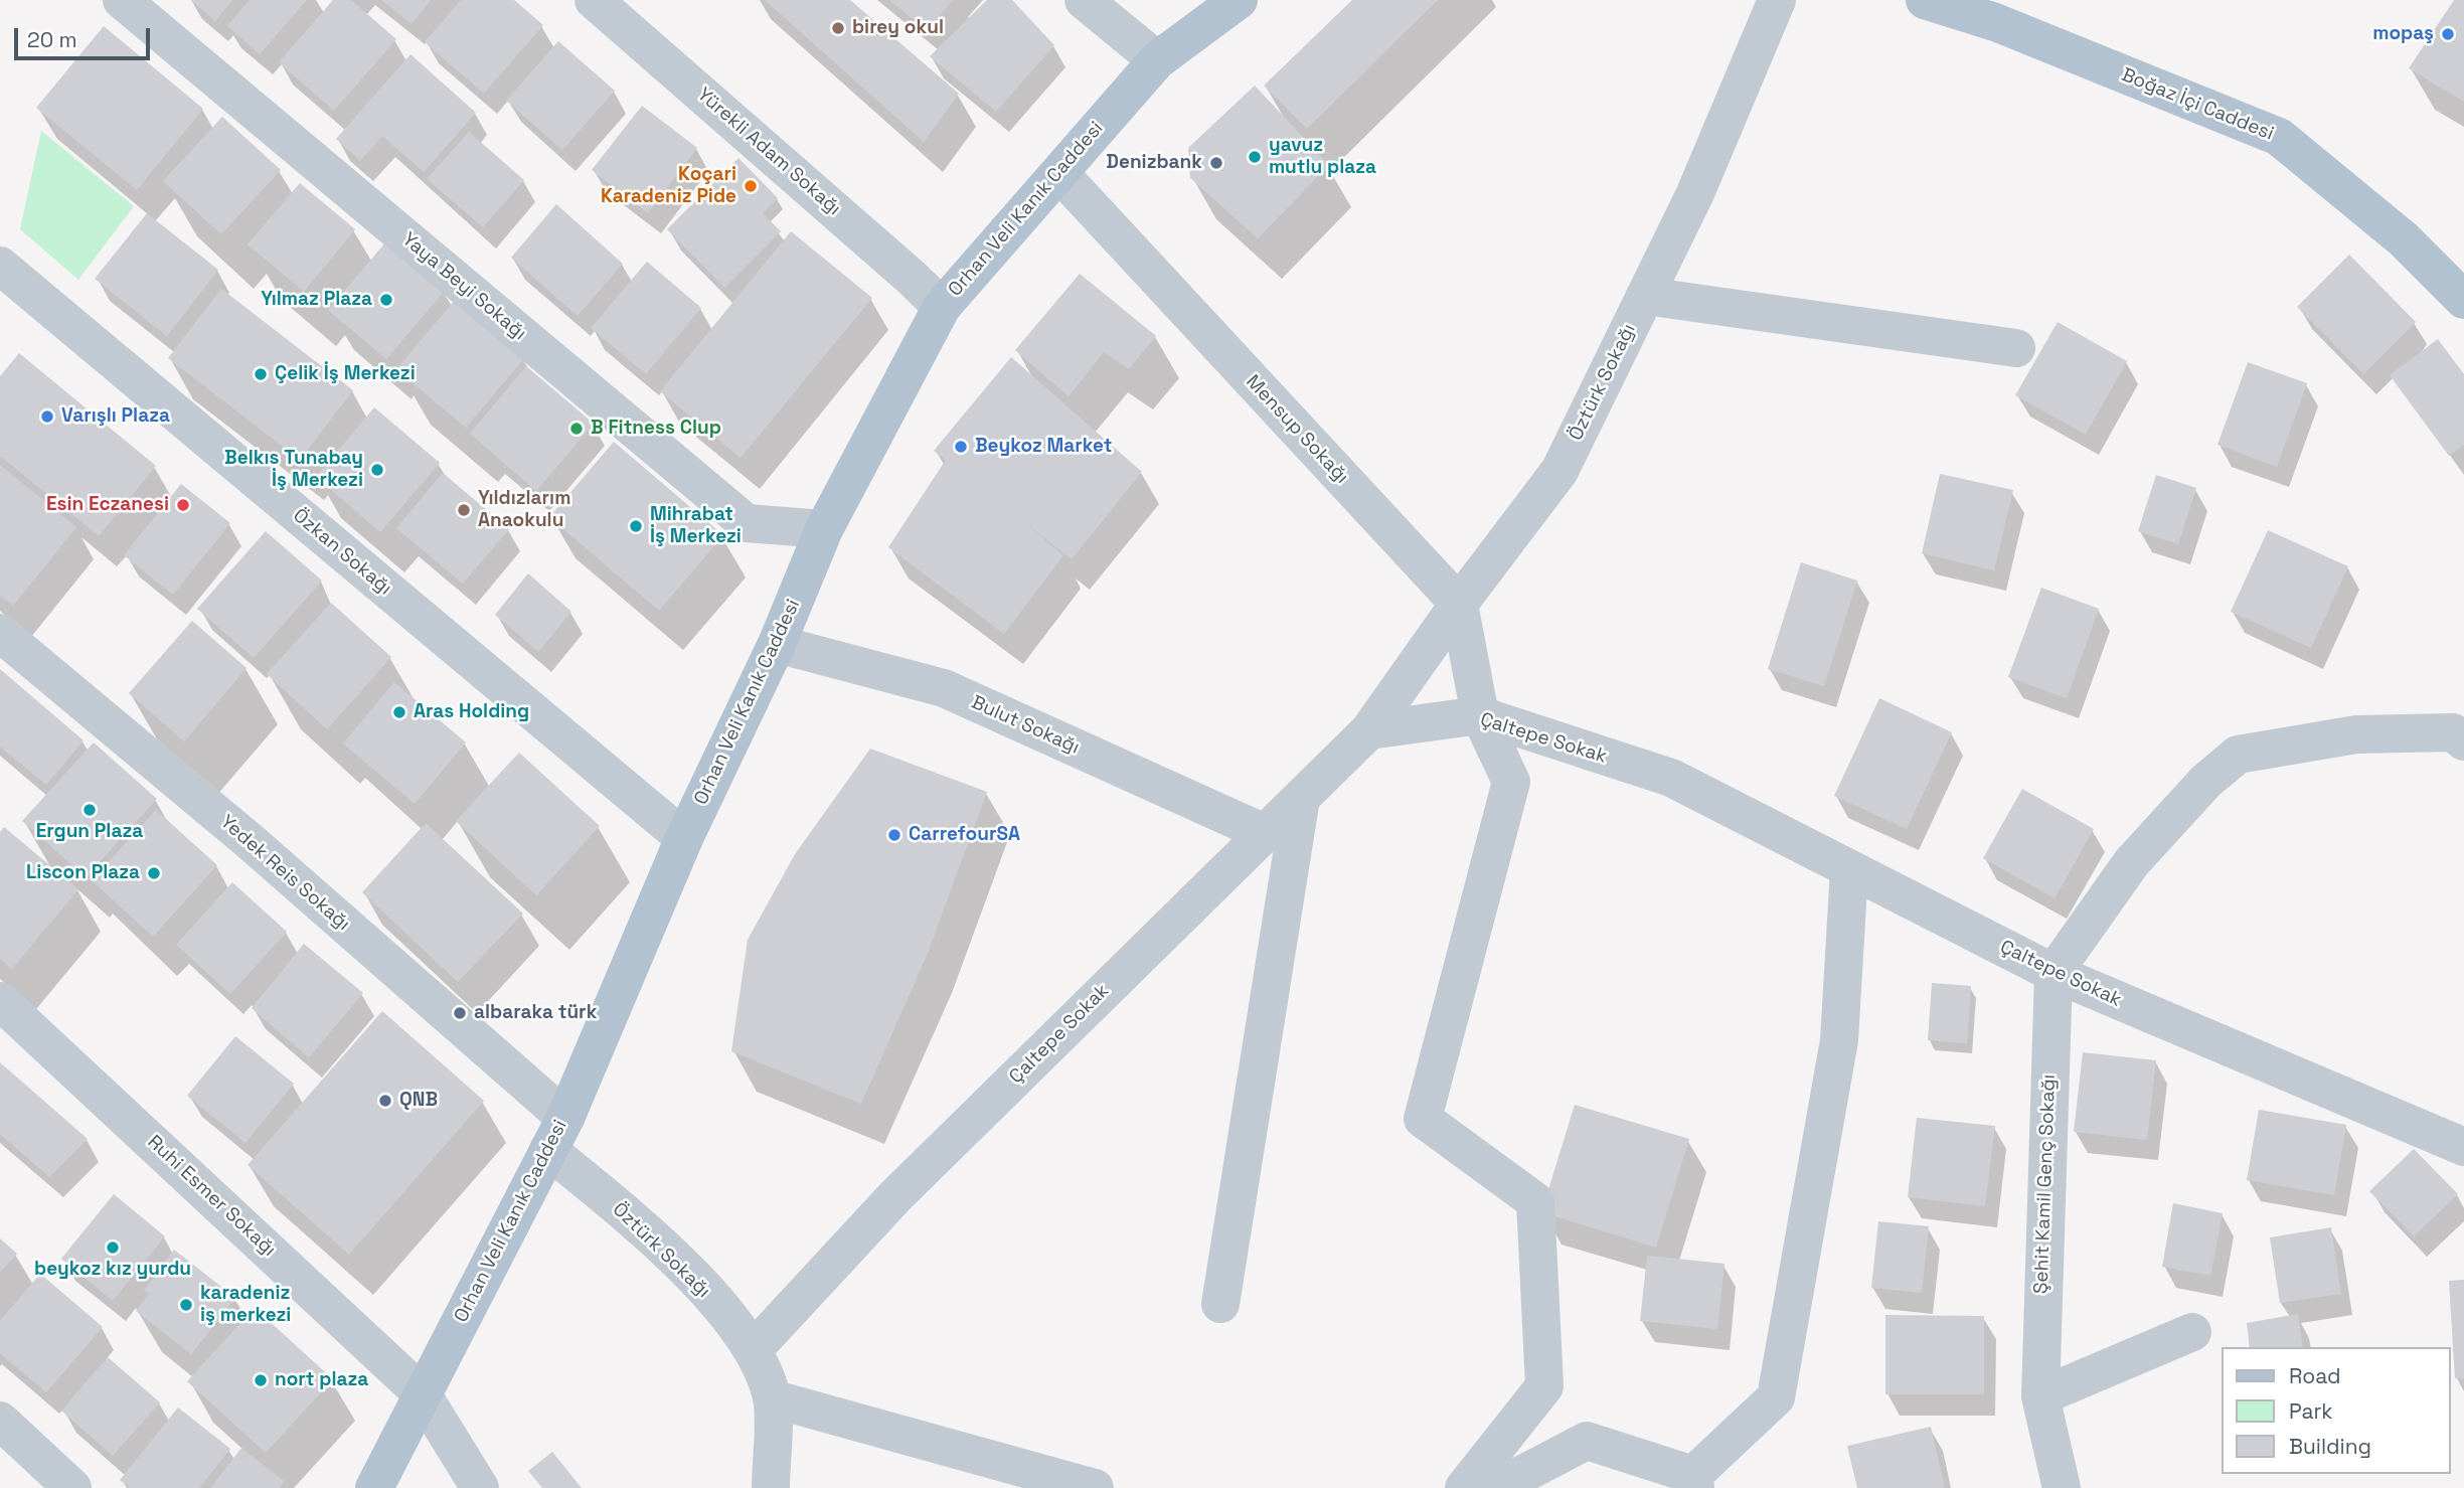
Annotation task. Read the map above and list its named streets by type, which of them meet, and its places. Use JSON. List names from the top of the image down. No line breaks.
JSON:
{"streets":{"main road":["Boğaz İçi Caddesi","Orhan Veli Kanık Caddesi"],"street":["Yürekli Adam Sokağı","Yaya Beyi Sokağı","Öztürk Sokağı","Mensup Sokağı","Özkan Sokağı","Bulut Sokağı","Çaltepe Sokak","Yedek Reis Sokağı","Şehit Kamil Genç Sokağı","Ruhi Esmer Sokağı"]},"crossings":[["Yürekli Adam Sokağı","Orhan Veli Kanık Caddesi"],["Orhan Veli Kanık Caddesi","Yaya Beyi Sokağı"],["Orhan Veli Kanık Caddesi","Öztürk Sokağı"],["Orhan Veli Kanık Caddesi","Mensup Sokağı"],["Orhan Veli Kanık Caddesi","Özkan Sokağı"],["Orhan Veli Kanık Caddesi","Bulut Sokağı"],["Orhan Veli Kanık Caddesi","Yedek Reis Sokağı"],["Orhan Veli Kanık Caddesi","Ruhi Esmer Sokağı"],["Öztürk Sokağı","Mensup Sokağı"],["Öztürk Sokağı","Çaltepe Sokak"],["Öztürk Sokağı","Yedek Reis Sokağı"],["Bulut Sokağı","Çaltepe Sokak"],["Çaltepe Sokak","Şehit Kamil Genç Sokağı"]],"places":["birey okul","mopaş","yavuz mutlu plaza","Denizbank","Koçari Karadeniz Pide","Yılmaz Plaza","Çelik İş Merkezi","Varışlı Plaza","B Fitness Clup","Beykoz Market","Belkıs Tunabay İş Merkezi","Esin Eczanesi","Yıldızlarım Anaokulu","Mihrabat İş Merkezi","Aras Holding","Ergun Plaza","CarrefourSA","Liscon Plaza","albaraka türk","QNB","beykoz kız yurdu","karadeniz iş merkezi","nort plaza"],"legend":["Road","Park","Building"],"scale_bar":"20 m"}
